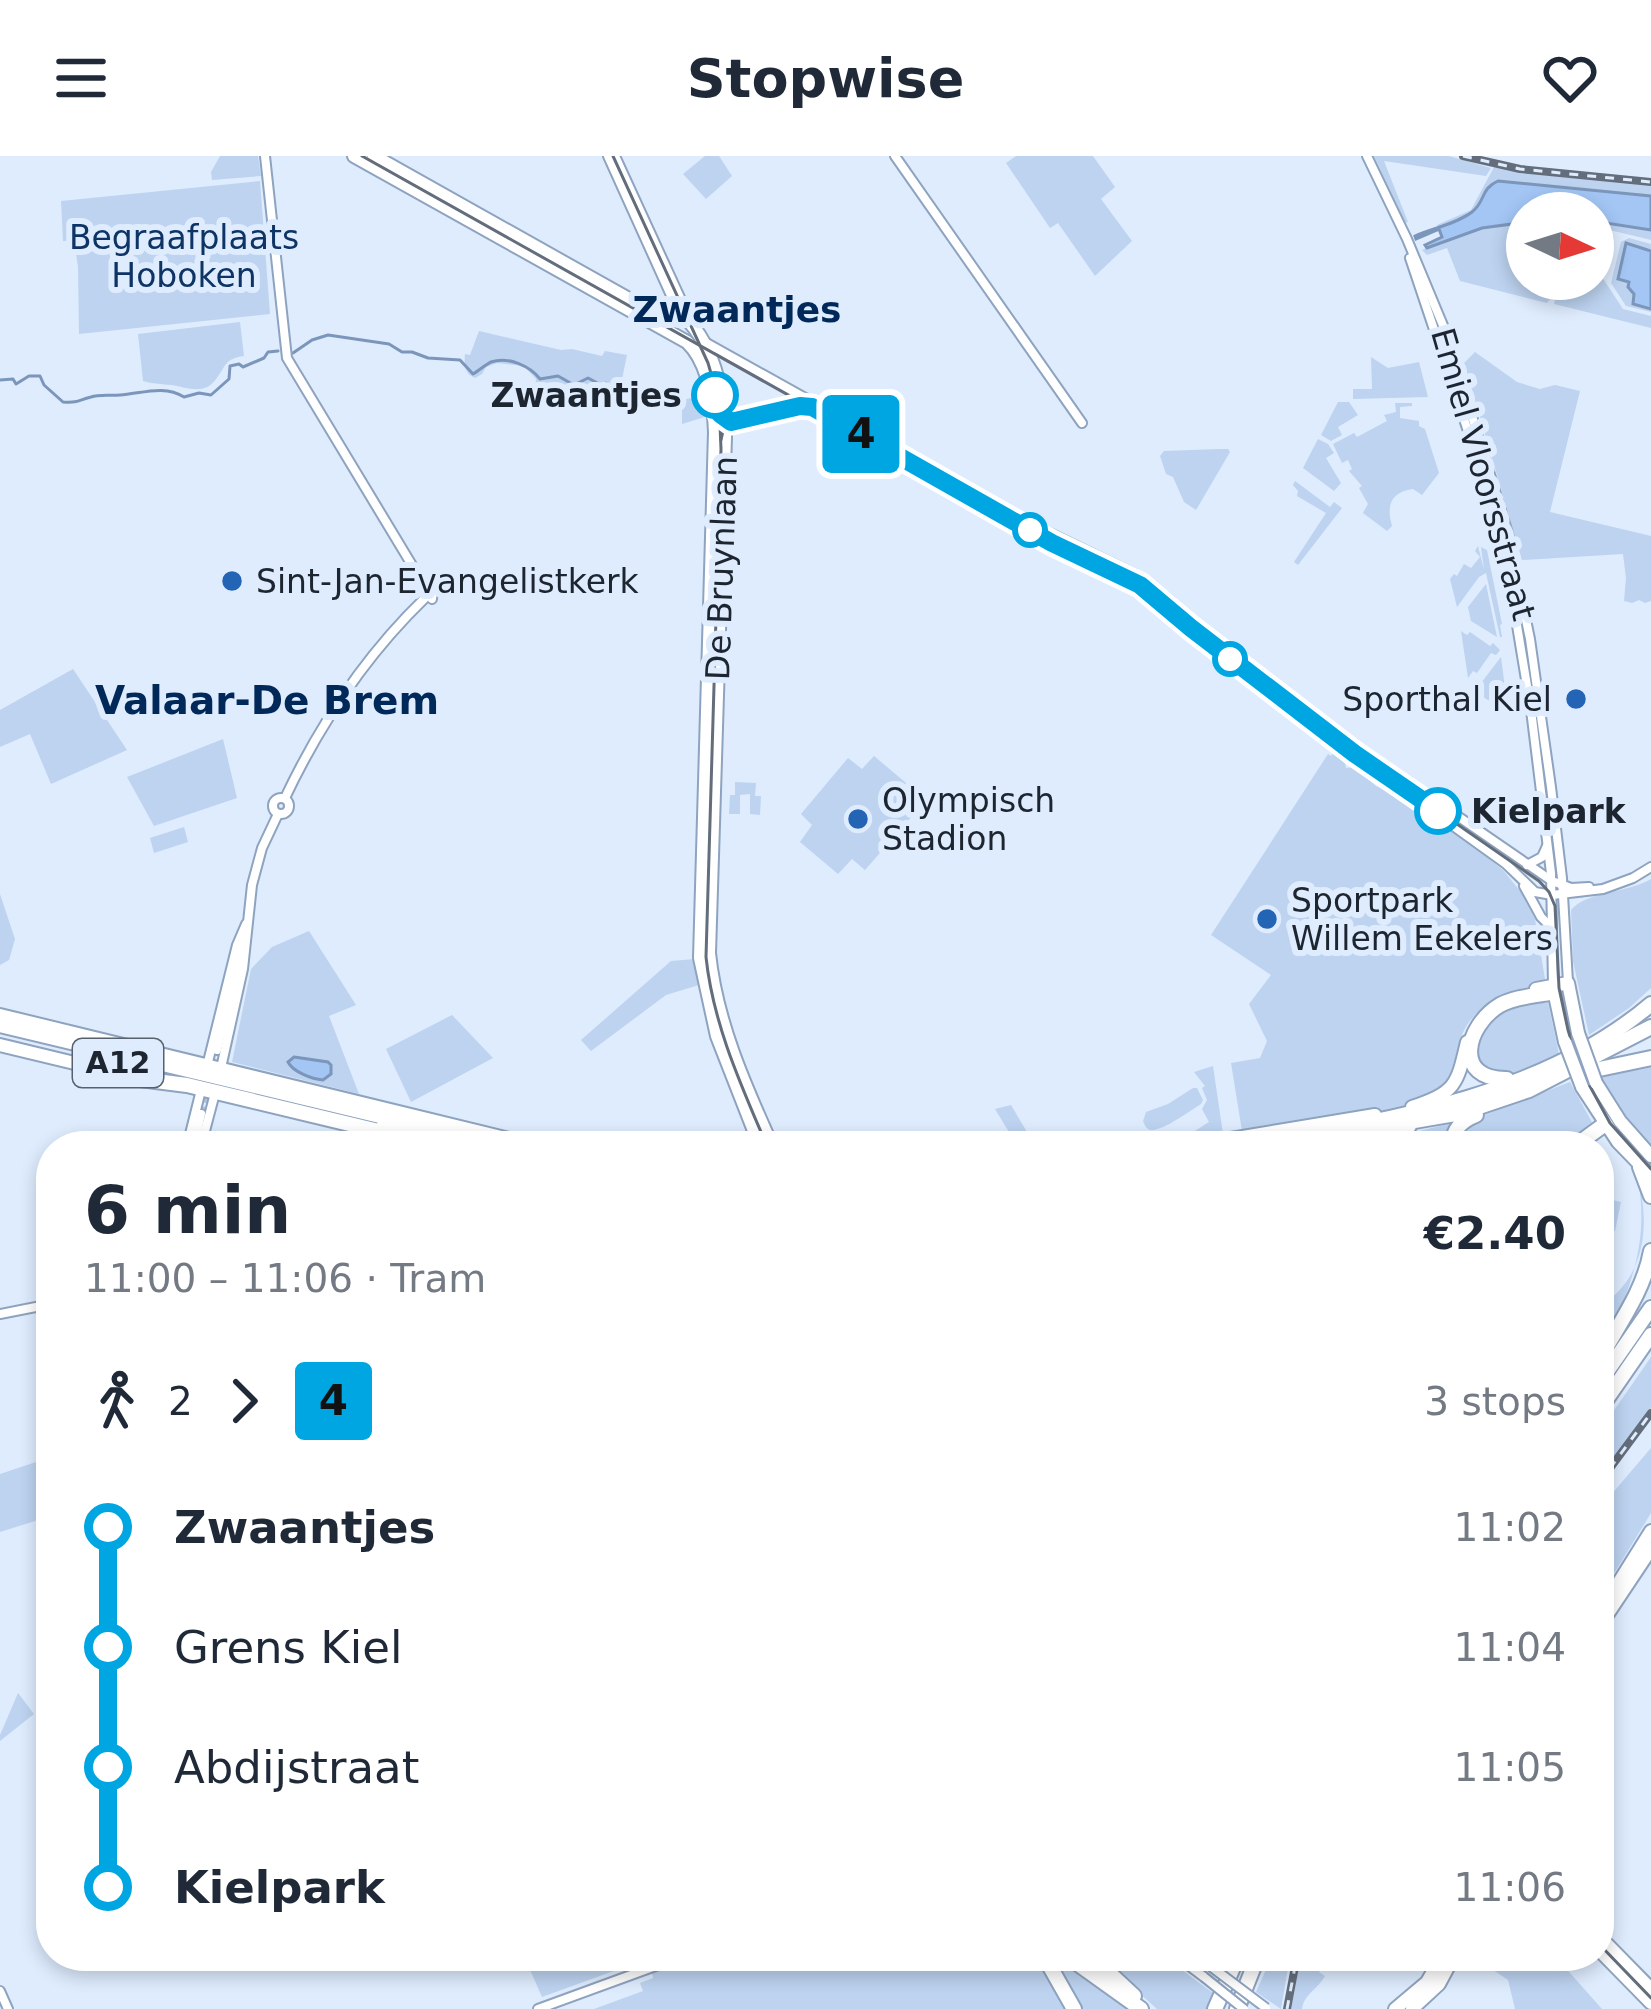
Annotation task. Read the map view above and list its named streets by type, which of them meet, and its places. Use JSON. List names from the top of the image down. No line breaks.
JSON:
{"streets":{"highway":["A12"],"main road":["De Bruynlaan"],"street":["Emiel Vloorsstraat"]},"districts":["Zwaantjes","Valaar-De Brem"],"parks":["Begraafplaats Hoboken"],"places":["Zwaantjes","Sint-Jan-Evangelistkerk","Sporthal Kiel","Kielpark","Olympisch Stadion","Sportpark Willem Eekelers"],"lines":["tram line 4"],"north":"right","page":{"header":"Stopwise","on_map":"4","heading":["6 min","11:00 – 11:06 · Tram","€2.40"],"legs":["2","4","3 stops"],"list":[{"name":"Zwaantjes","value":"11:02"},{"name":"Grens Kiel","value":"11:04"},{"name":"Abdijstraat","value":"11:05"},{"name":"Kielpark","value":"11:06"}]}}
